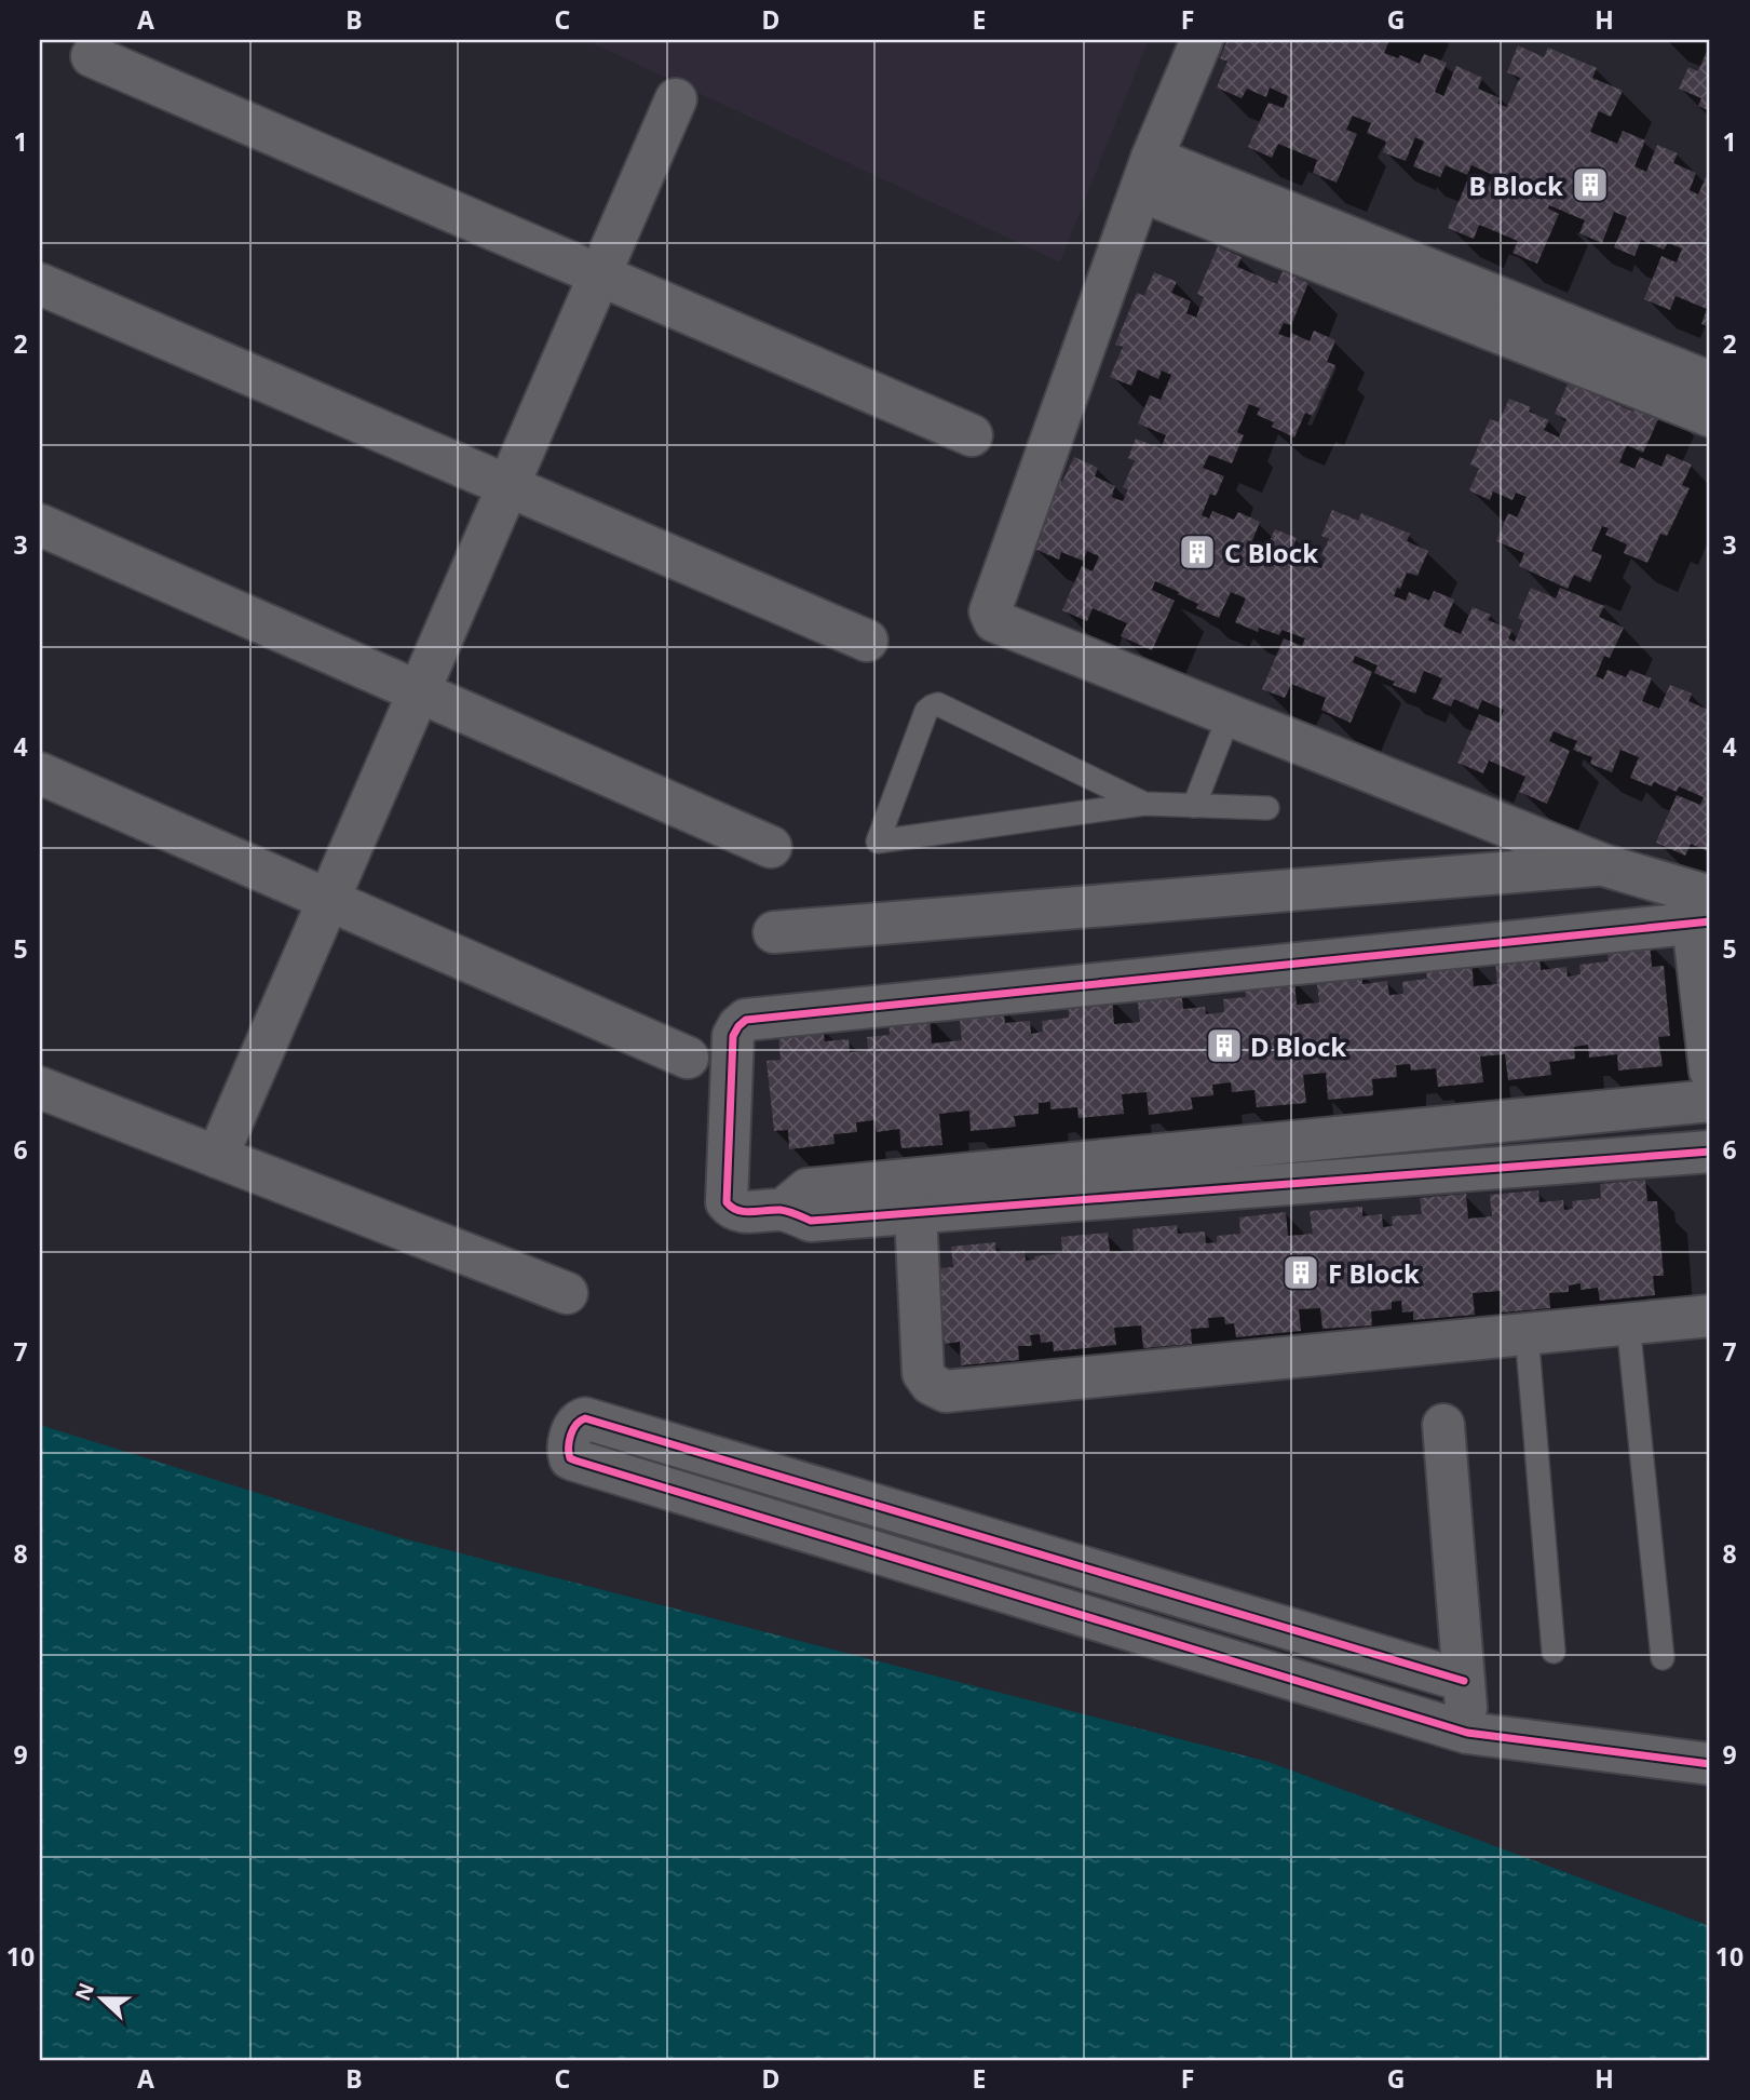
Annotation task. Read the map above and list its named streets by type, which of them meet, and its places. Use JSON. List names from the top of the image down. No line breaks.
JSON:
{"places":{"building":["B Block","C Block","D Block","F Block"]},"north":"left","grid":{"columns":["A","B","C","D","E","F","G","H"],"rows":["1","2","3","4","5","6","7","8","9","10"]}}
